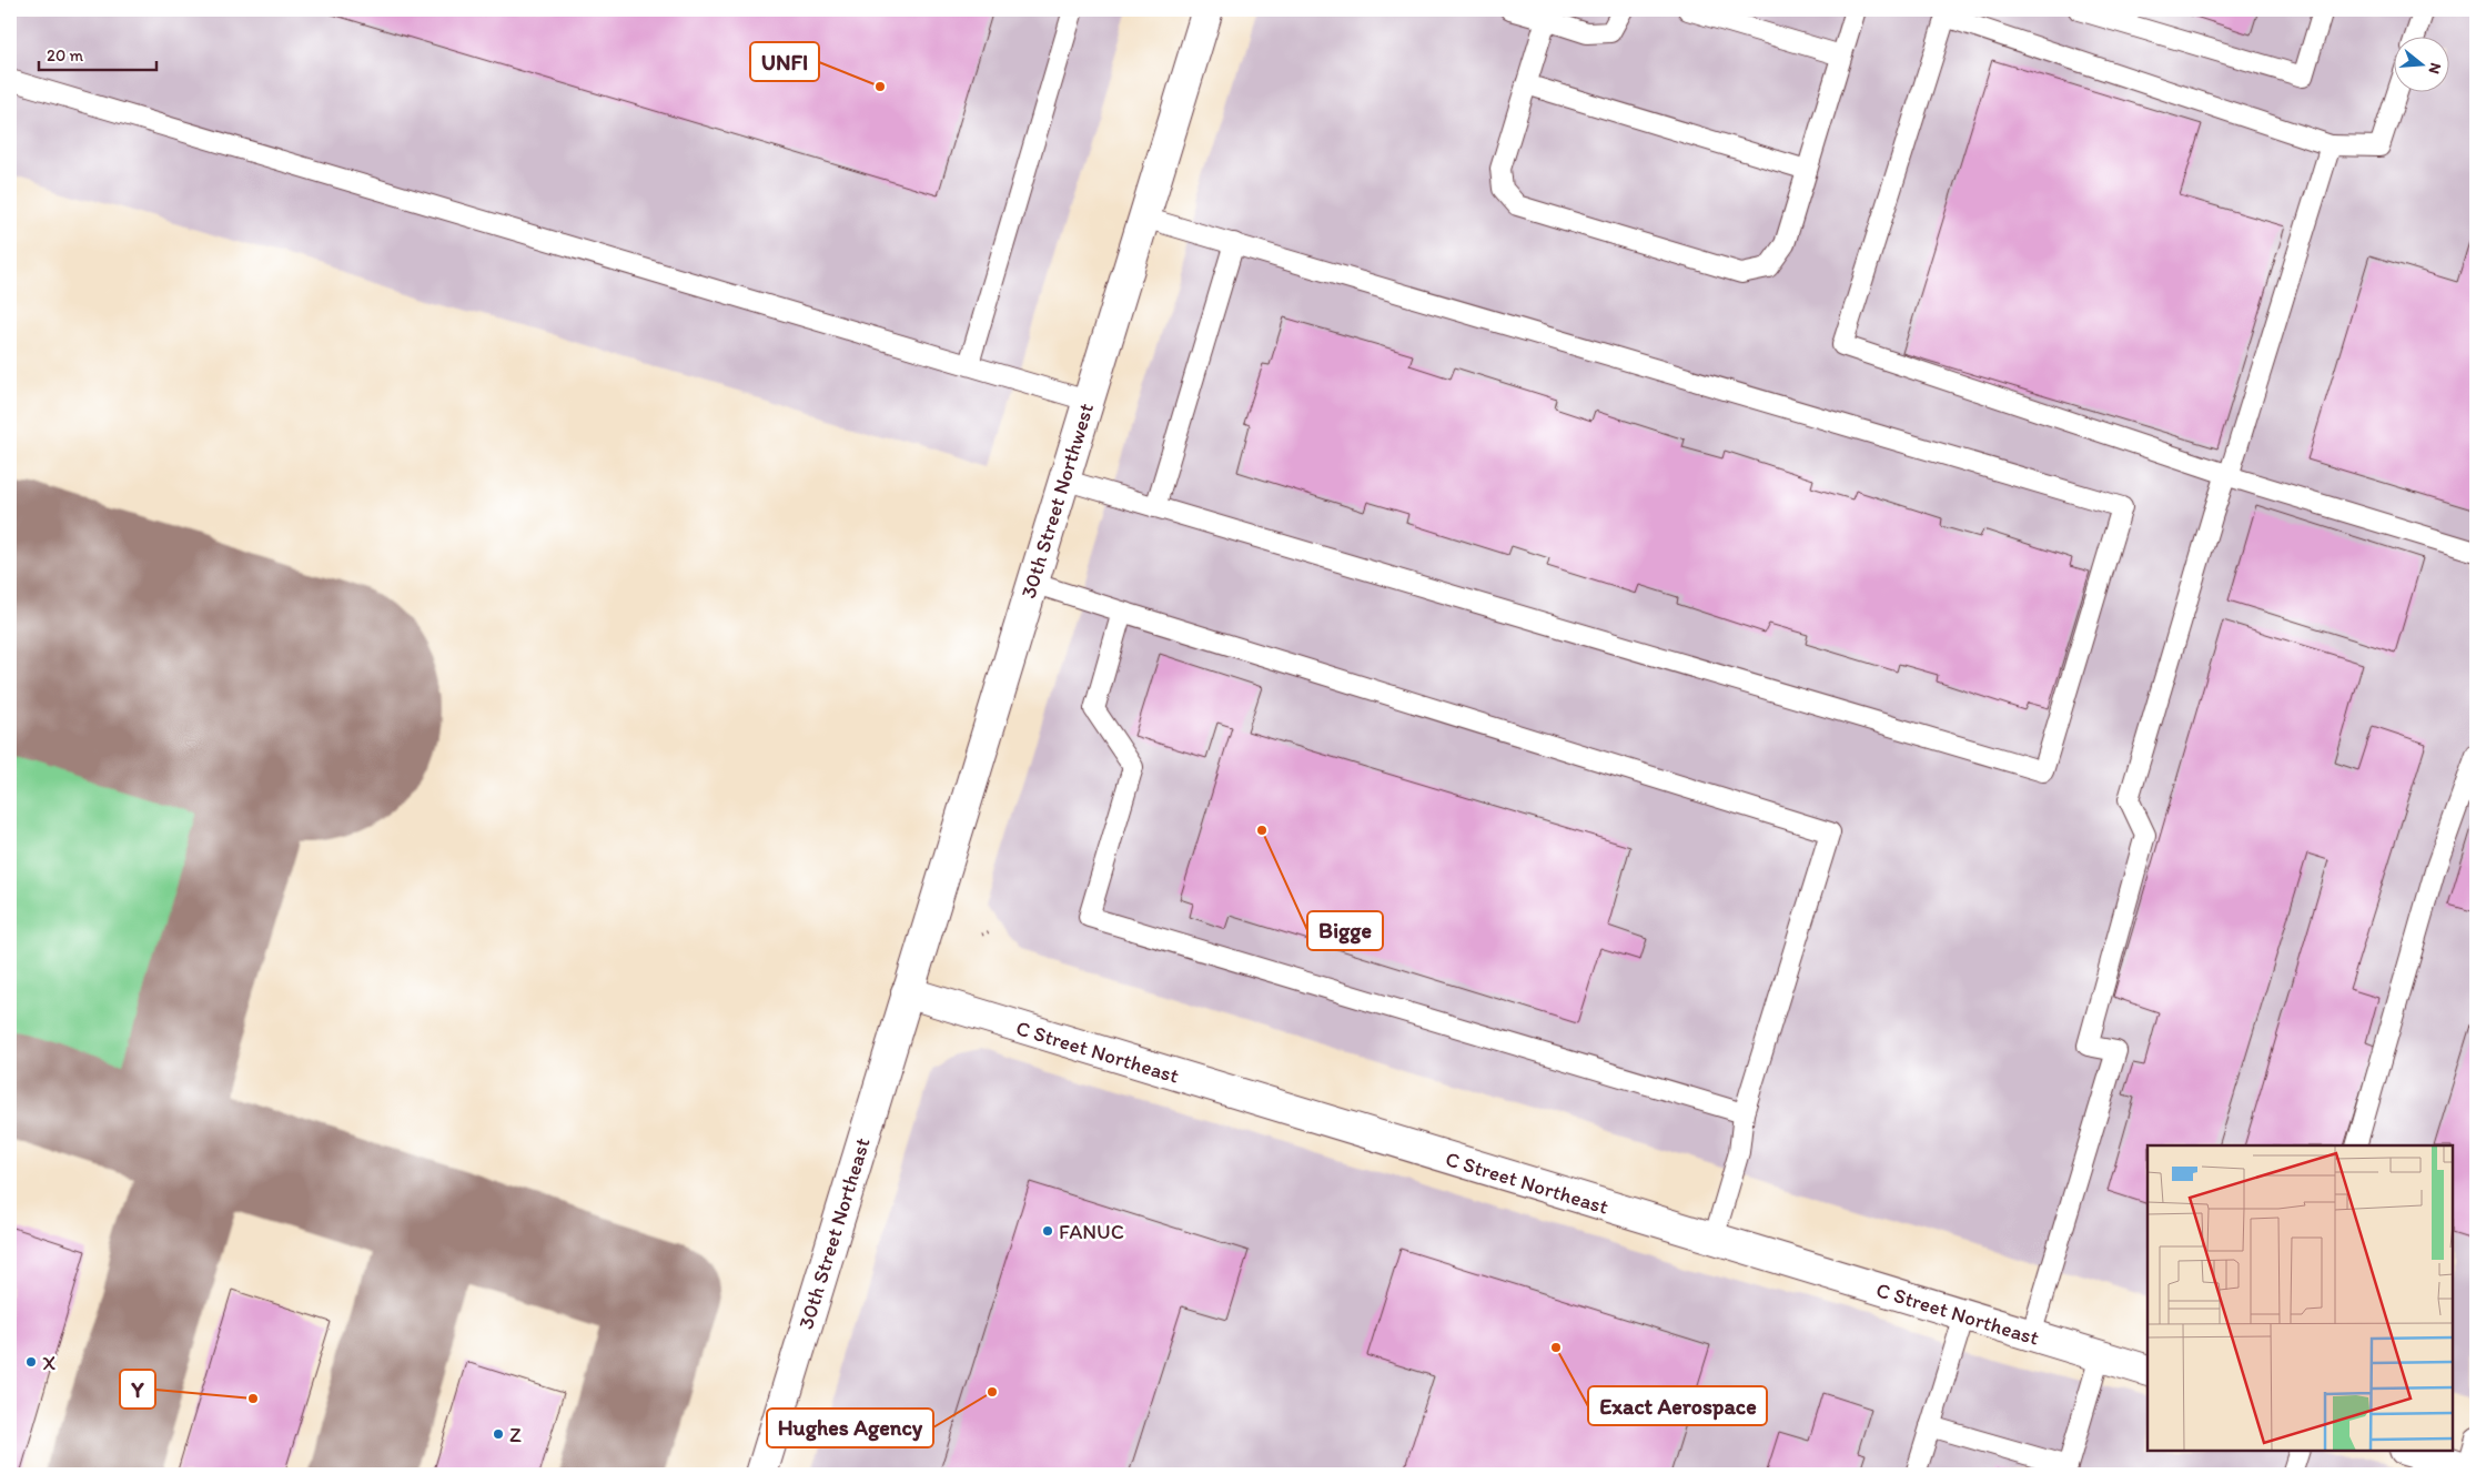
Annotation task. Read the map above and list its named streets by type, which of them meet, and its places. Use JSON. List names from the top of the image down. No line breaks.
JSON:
{"streets":{"street":["30th Street Northwest","C Street Northeast","30th Street Northeast"]},"crossings":[["30th Street Northwest","C Street Northeast"],["30th Street Northwest","30th Street Northeast"],["C Street Northeast","30th Street Northeast"]],"places":["UNFI","Bigge","FANUC","Exact Aerospace","X","Hughes Agency","Y","Z"],"scale_bar":"20 m","north":"right"}
